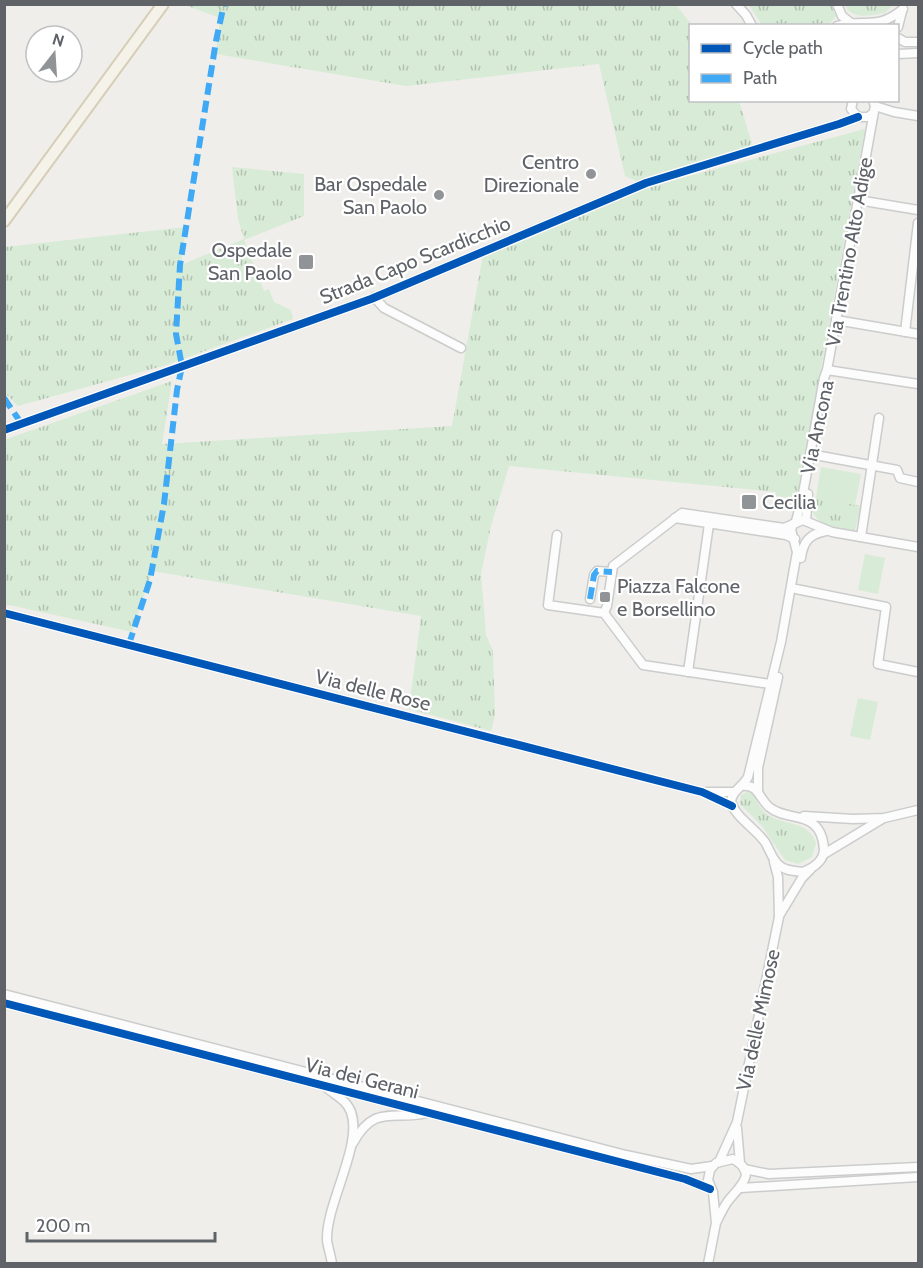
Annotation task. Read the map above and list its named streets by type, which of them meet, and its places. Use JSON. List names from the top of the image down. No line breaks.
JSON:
{"streets":{"street":["Via Trentino Alto Adige","Strada Capo Scardicchio","Via Ancona","Via delle Rose","Via delle Mimose","Via dei Gerani"]},"crossings":[["Via Trentino Alto Adige","Strada Capo Scardicchio"],["Via Trentino Alto Adige","Via Ancona"],["Via delle Mimose","Via dei Gerani"]],"places":{"other":["Centro Direzionale","Bar Ospedale San Paolo"],"transit":["Ospedale San Paolo","Cecilia","Piazza Falcone e Borsellino"]},"legend":["Cycle path","Path"],"scale_bar":"200 m","north":"top"}
